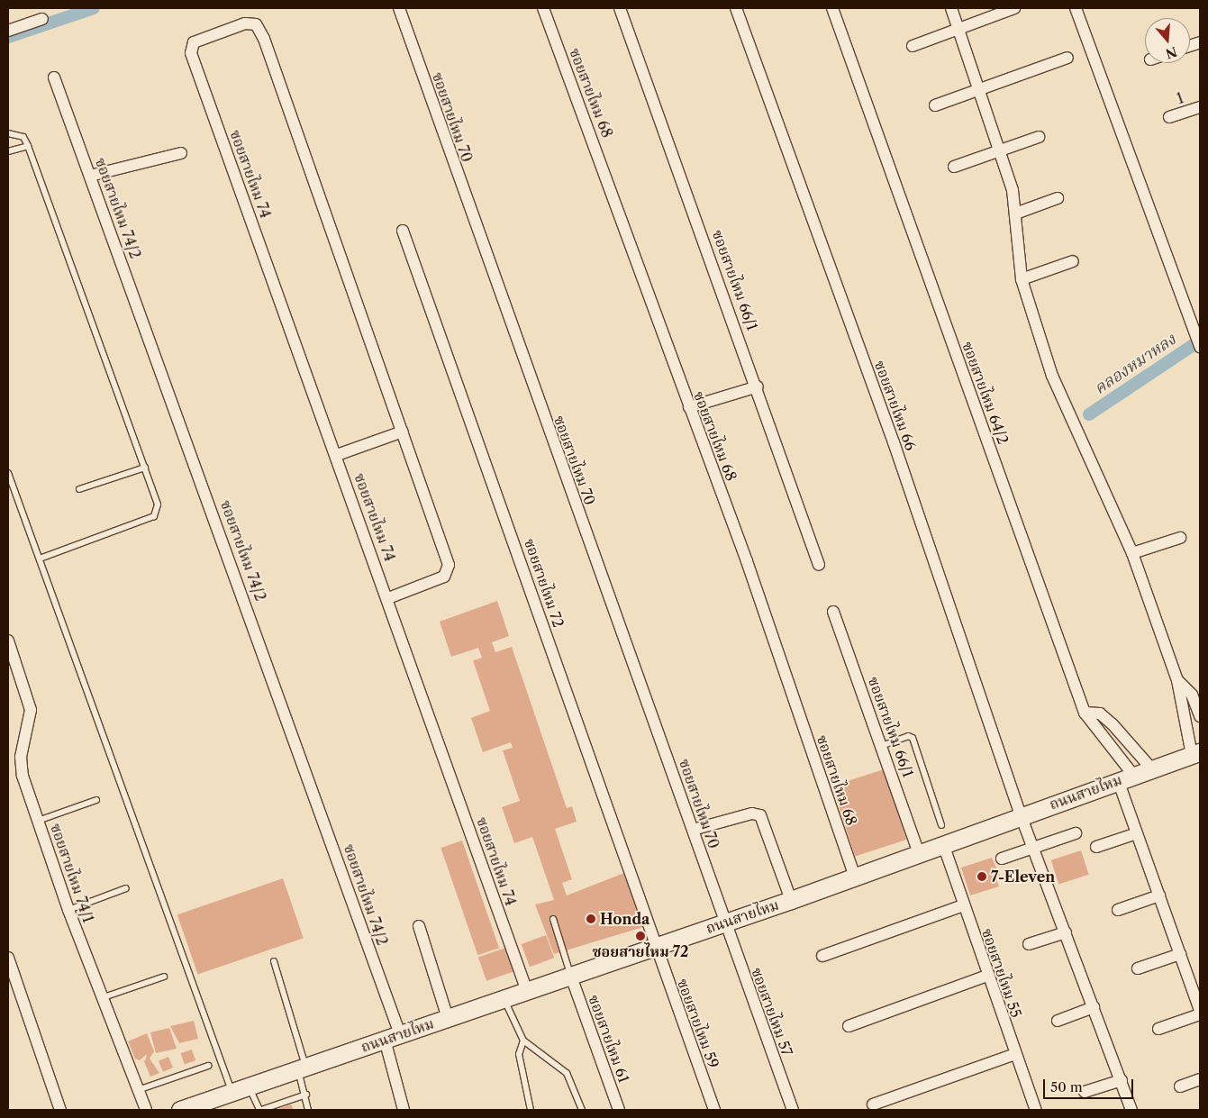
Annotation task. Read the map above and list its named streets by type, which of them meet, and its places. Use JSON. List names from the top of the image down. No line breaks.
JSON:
{"streets":{"main road":["ถนนสายไหม"],"street":["ซอยสายไหม 68","1","ซอยสายไหม 70","ซอยสายไหม 74","ซอยสายไหม 74/2","ซอยสายไหม 66/1","ซอยสายไหม 64/2","ซอยสายไหม 66","ซอยสายไหม 72","ซอยสายไหม 74/1","ซอยสายไหม 55","ซอยสายไหม 57","ซอยสายไหม 59","ซอยสายไหม 61"]},"crossings":[["ซอยสายไหม 68","ถนนสายไหม"],["ซอยสายไหม 70","ถนนสายไหม"],["ซอยสายไหม 70","ซอยสายไหม 57"],["ซอยสายไหม 74","ถนนสายไหม"],["ซอยสายไหม 74/2","ถนนสายไหม"],["ซอยสายไหม 66/1","ถนนสายไหม"],["ซอยสายไหม 64/2","ถนนสายไหม"],["ซอยสายไหม 66","ถนนสายไหม"],["ซอยสายไหม 72","ถนนสายไหม"],["ซอยสายไหม 72","ซอยสายไหม 59"],["ถนนสายไหม","ซอยสายไหม 55"],["ถนนสายไหม","ซอยสายไหม 57"],["ถนนสายไหม","ซอยสายไหม 59"],["ถนนสายไหม","ซอยสายไหม 61"]],"water":["คลองหมาหลง"],"places":["7-Eleven","Honda","ซอยสายไหม 72"],"scale_bar":"50 m","north":"bottom"}
